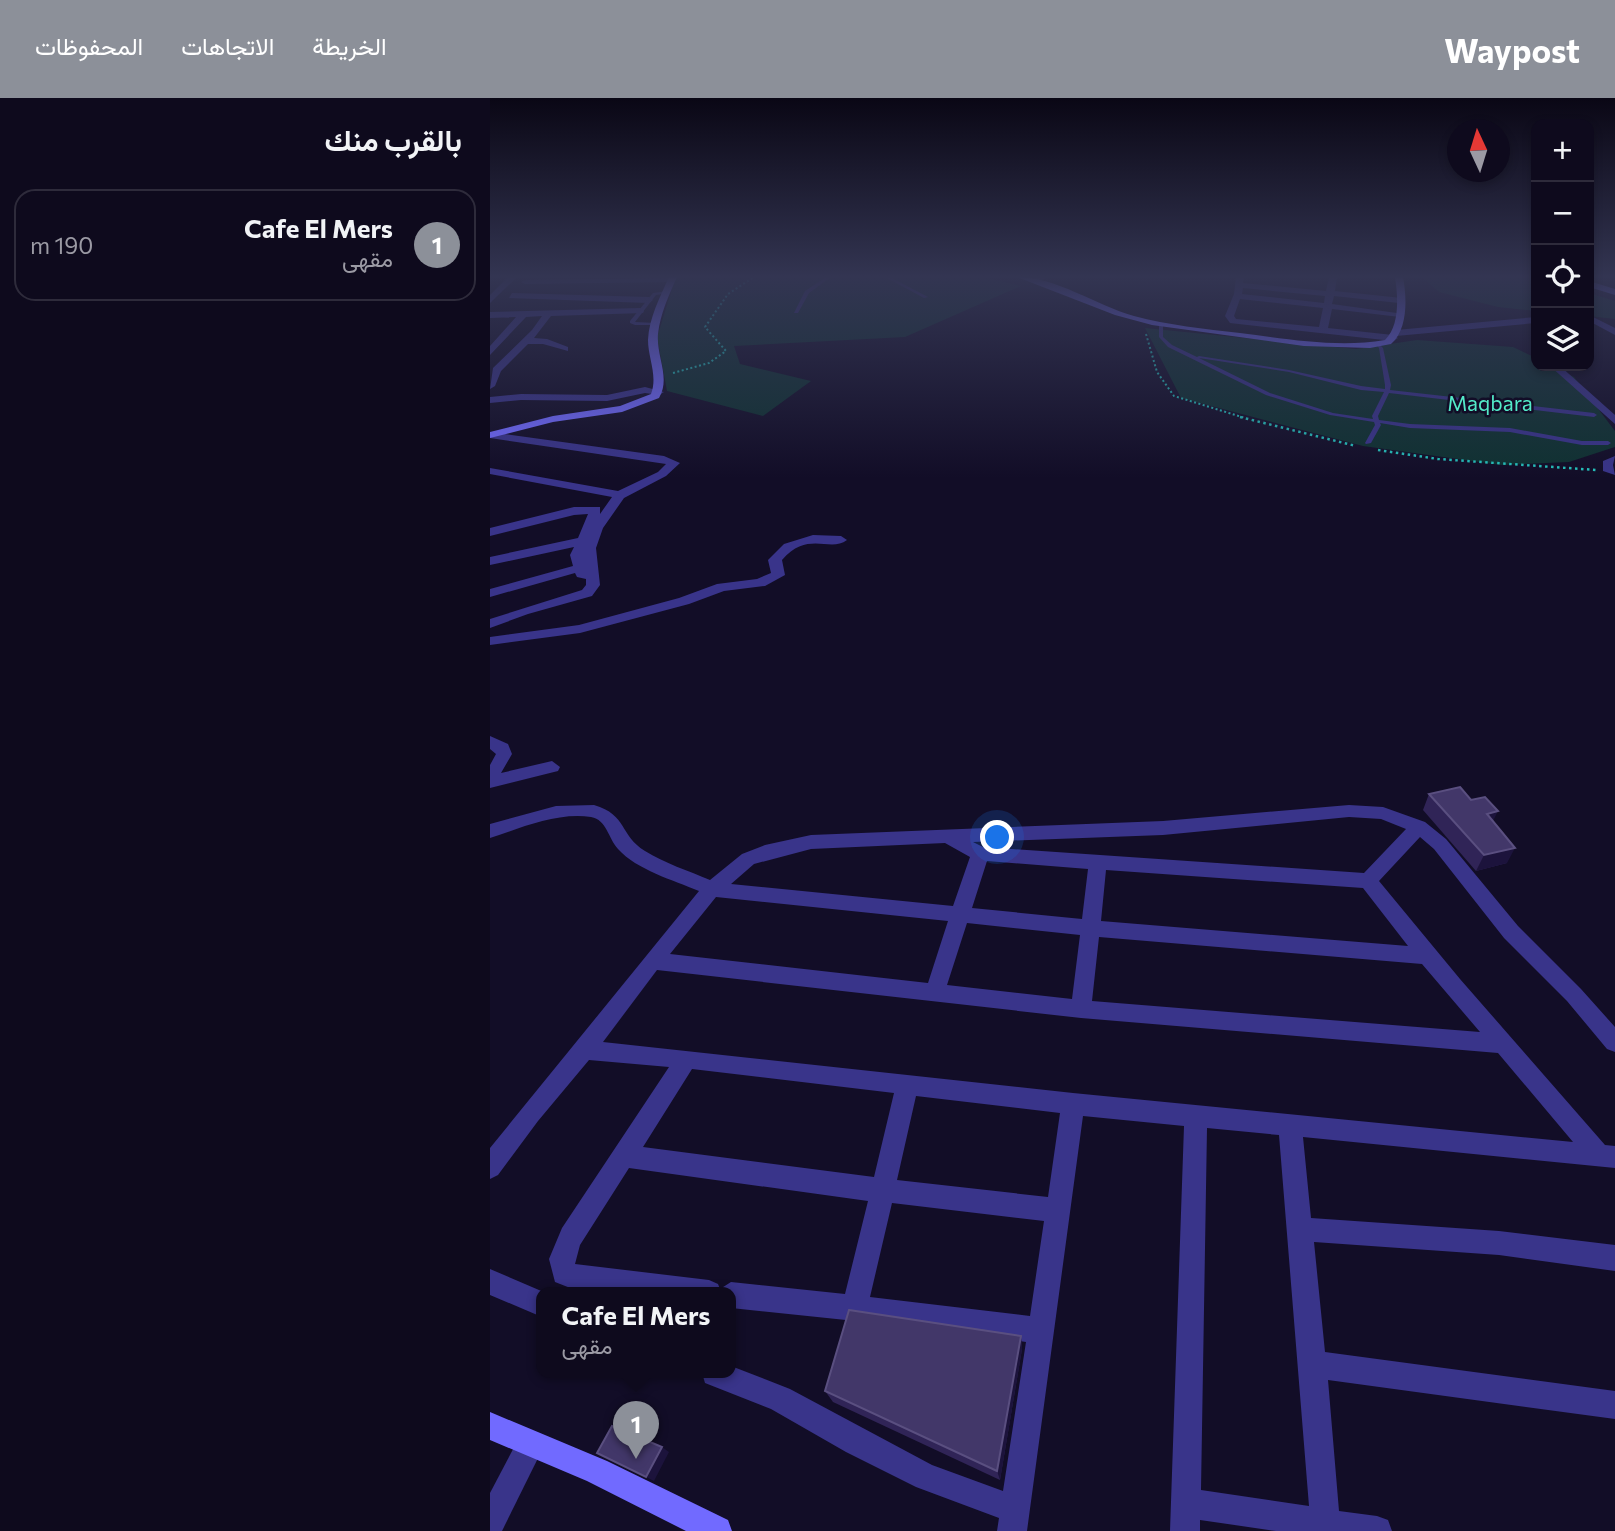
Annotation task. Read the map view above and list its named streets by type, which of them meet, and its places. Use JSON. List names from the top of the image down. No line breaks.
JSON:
{"parks":["Maqbara"],"north":"top","page":{"header":"Waypost","nav":["الخريطة","الاتجاهات","المحفوظات"],"heading":"بالقرب منك","map_buttons":["+","−"],"list":[{"mark":"1","name":"Cafe El Mers","note":"مقهى","value":"190 m"}],"popup":["Cafe El Mers","مقهى"],"pins":"1"}}
